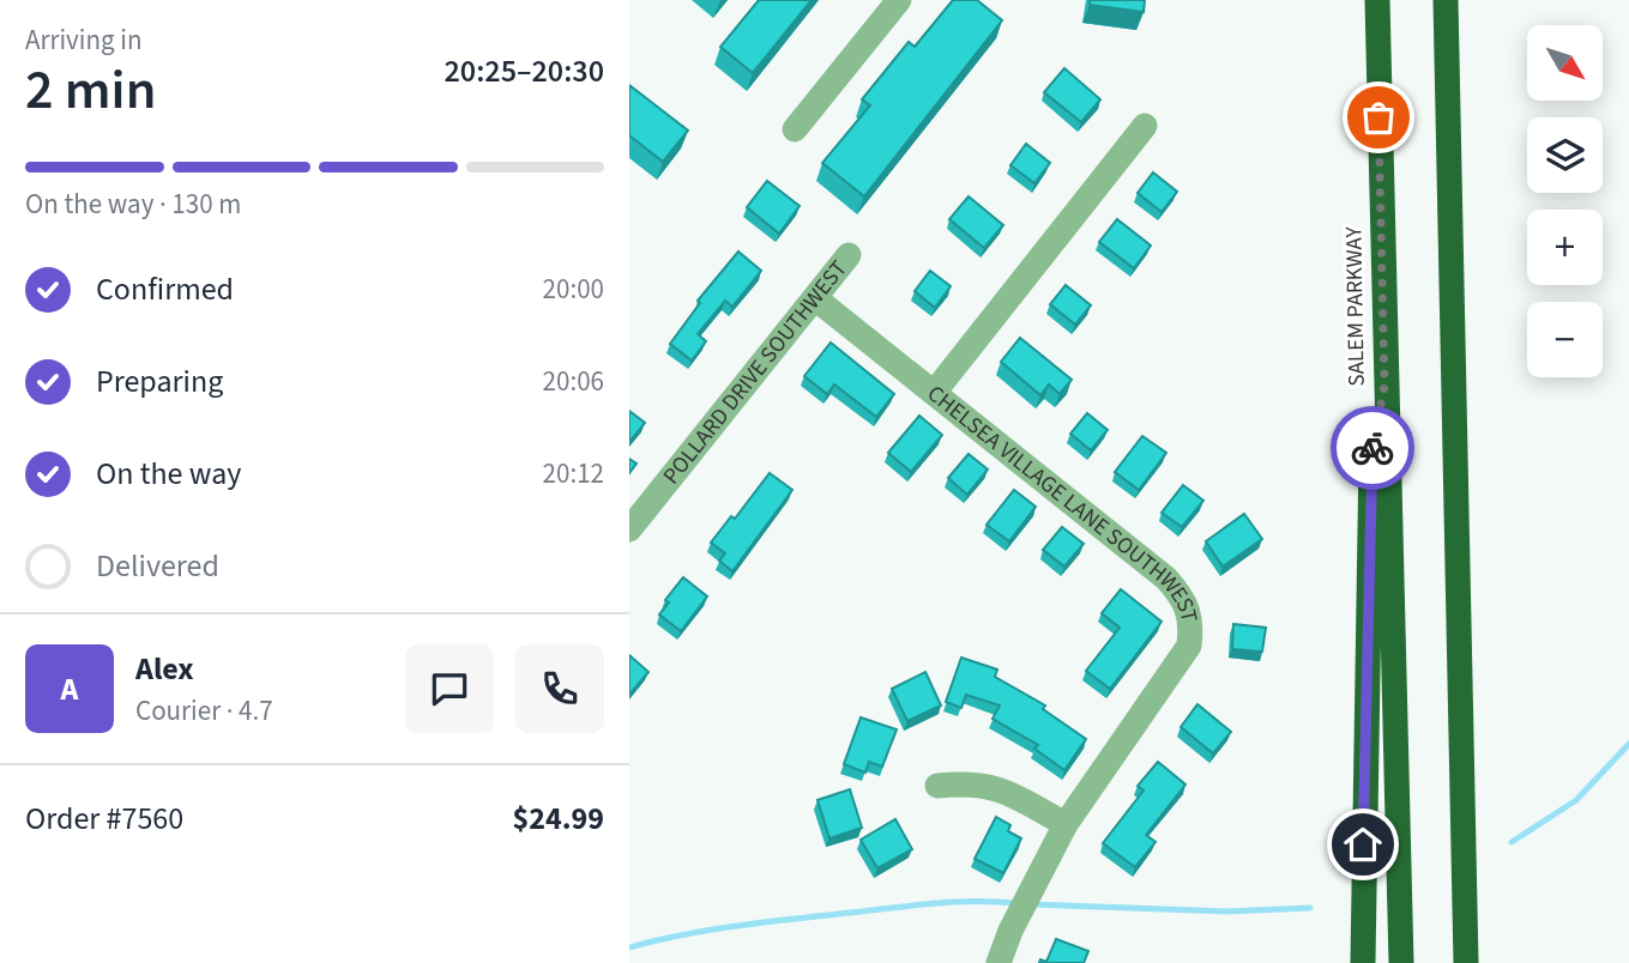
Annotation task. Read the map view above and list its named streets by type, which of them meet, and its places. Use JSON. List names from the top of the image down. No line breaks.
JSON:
{"streets":{"highway":["SALEM PARKWAY"],"street":["POLLARD DRIVE SOUTHWEST","CHELSEA VILLAGE LANE SOUTHWEST"]},"crossings":[["POLLARD DRIVE SOUTHWEST","CHELSEA VILLAGE LANE SOUTHWEST"]],"north":"bottom right","page":{"heading":["2 min","Arriving in","20:25–20:30"],"panel":["Alex","Courier · 4.7","Order #7560","$24.99"],"map_buttons":["+","−"],"bar":"On the way · 130 m","list":[["Confirmed","20:00"],["Preparing","20:06"],["On the way","20:12"],"Delivered"],"round":"A"}}
